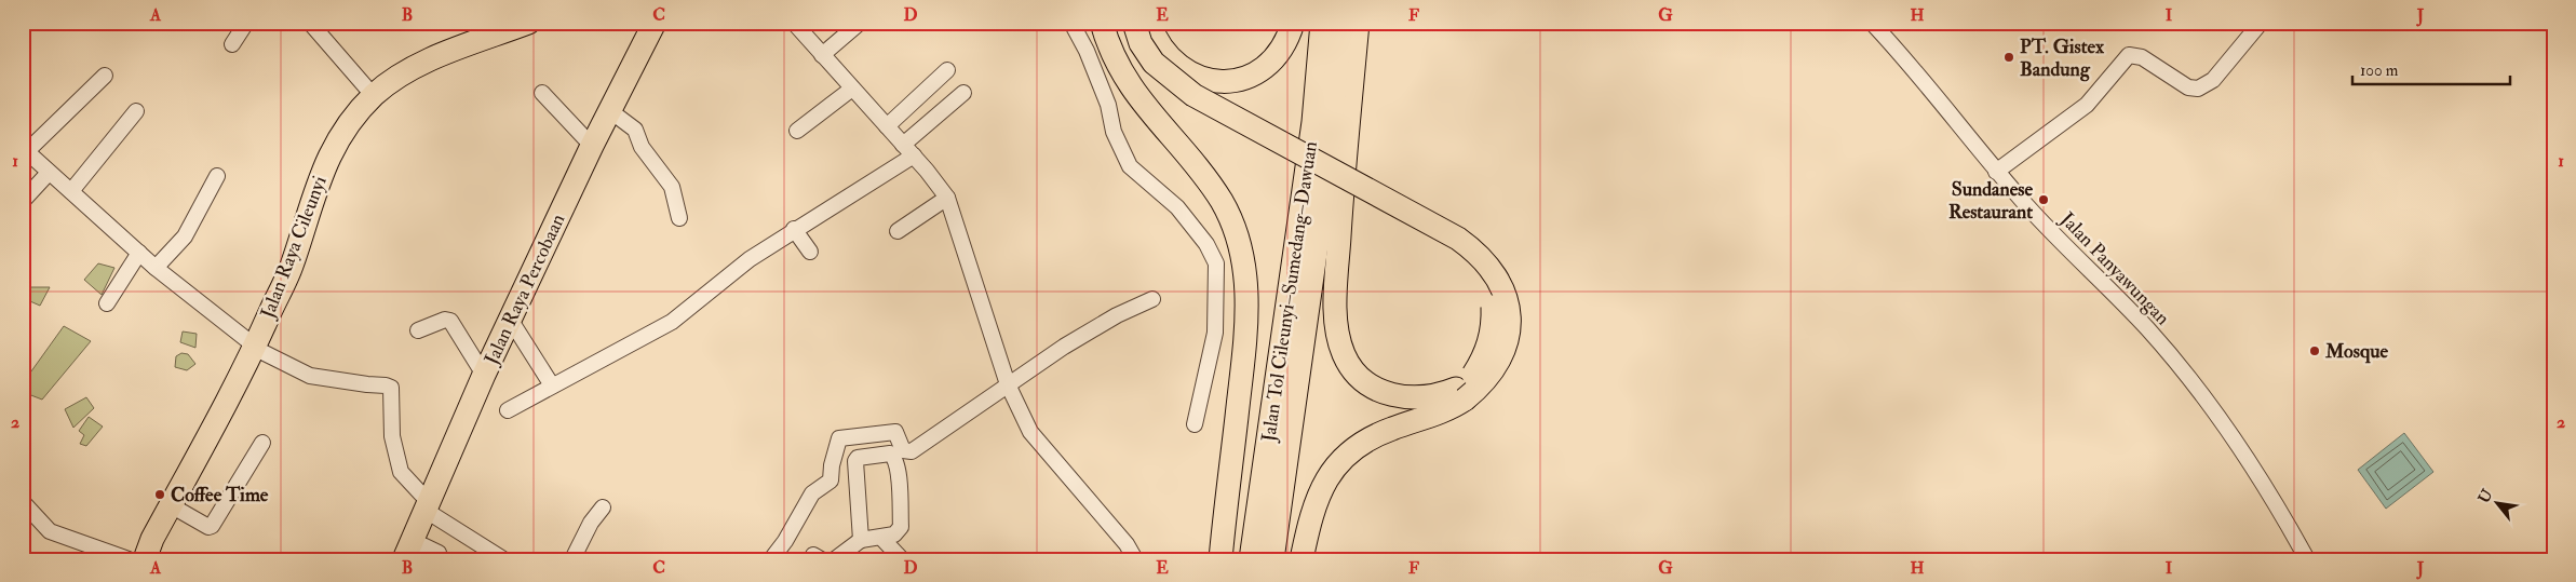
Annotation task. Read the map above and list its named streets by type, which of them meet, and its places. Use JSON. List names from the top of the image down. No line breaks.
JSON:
{"streets":{"highway":["Jalan Raya Cileunyi","Jalan Raya Percobaan","Jalan Tol Cileunyi–Sumedang–Dawuan"],"street":["Jalan Panyawungan"]},"places":["PT. Gistex Bandung","Sundanese Restaurant","Mosque","Coffee Time"],"scale_bar":"100 m","north":"top left","grid":{"columns":["A","B","C","D","E","F","G","H","I","J"],"rows":["1","2"]}}
